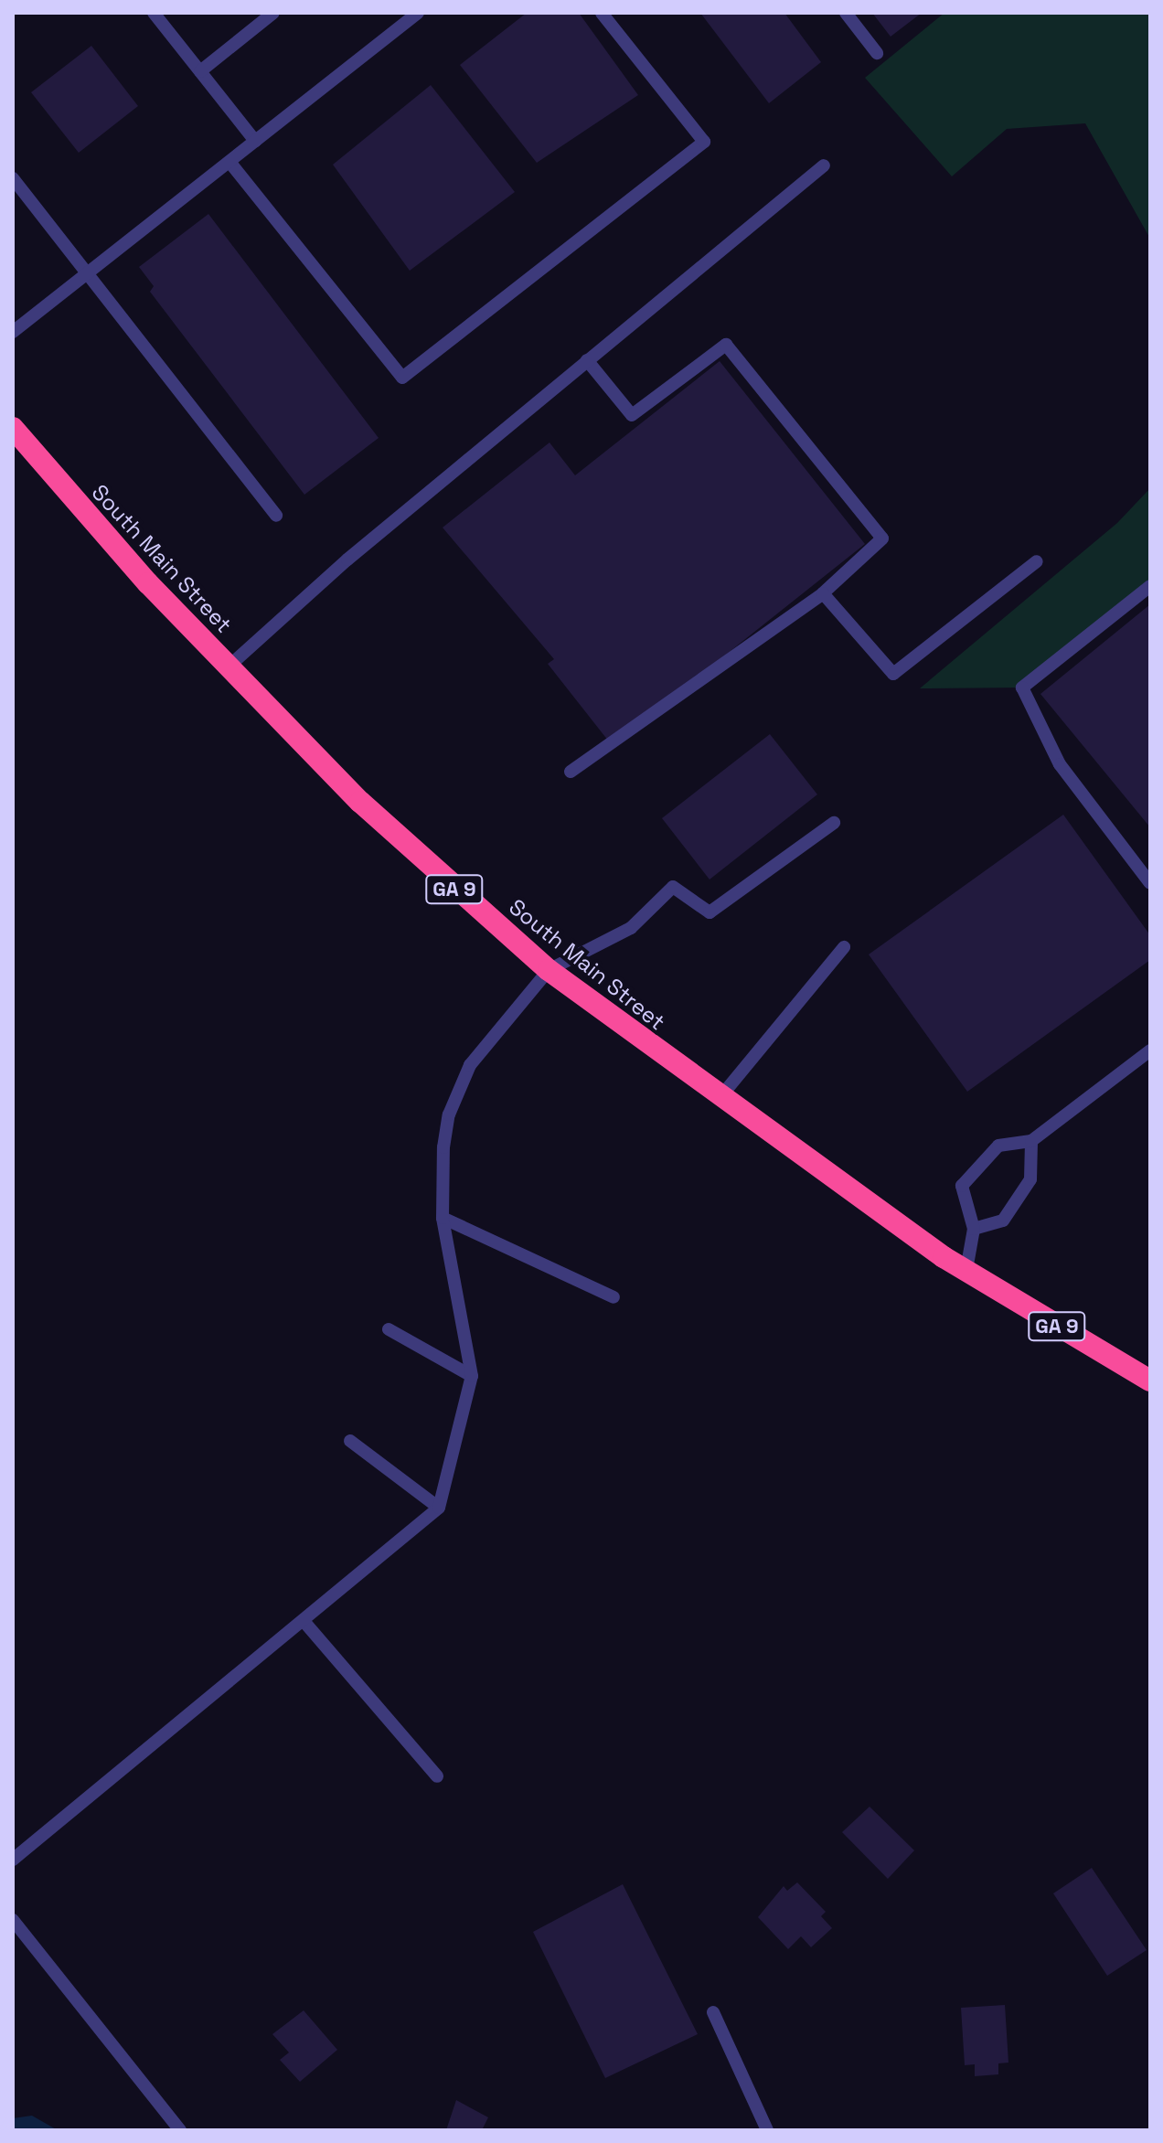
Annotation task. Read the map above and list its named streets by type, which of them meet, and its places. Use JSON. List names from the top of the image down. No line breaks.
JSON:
{"streets":{"highway":["South Main Street","GA 9"]}}
